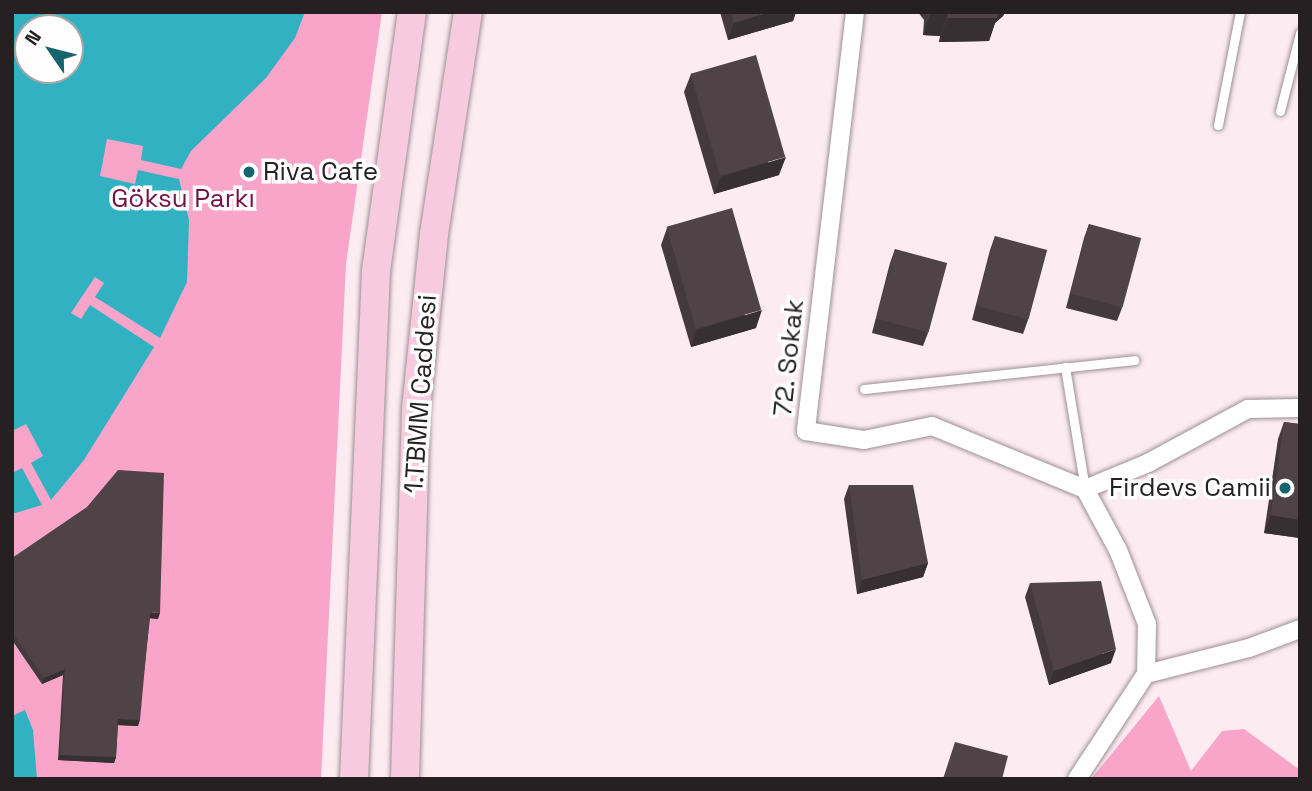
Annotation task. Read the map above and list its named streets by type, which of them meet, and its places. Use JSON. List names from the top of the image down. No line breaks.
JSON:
{"streets":{"main road":["1.TBMM Caddesi"],"street":["72. Sokak"]},"parks":["Göksu Parkı"],"places":["Riva Cafe","Firdevs Camii"],"north":"top left"}
